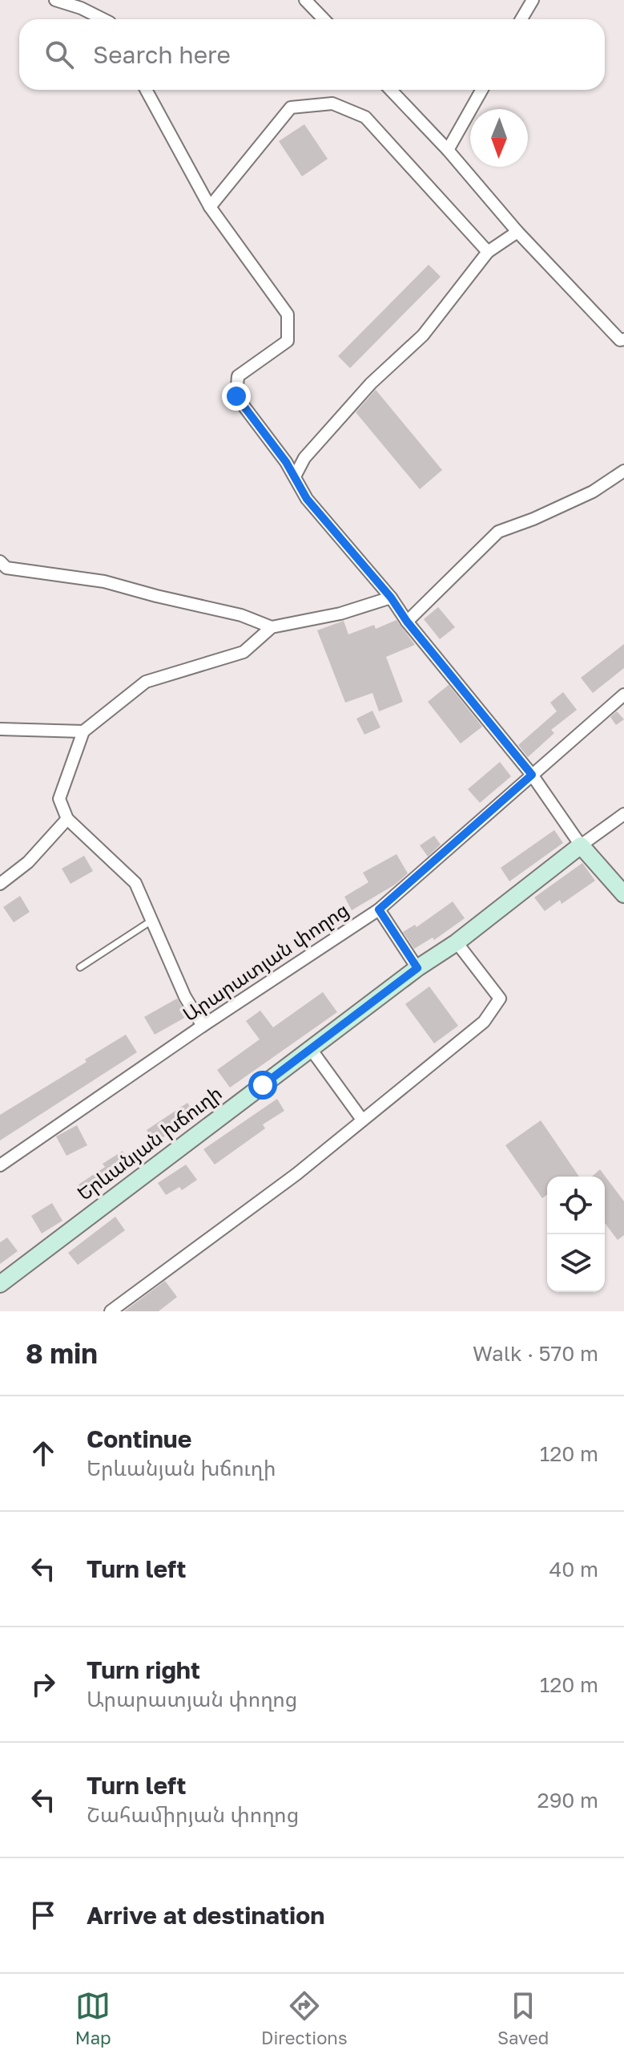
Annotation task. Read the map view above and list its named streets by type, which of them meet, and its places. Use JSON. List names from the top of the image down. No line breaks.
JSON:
{"streets":{"main road":["Երևանյան խճուղի"],"street":["Արարատյան փողոց"]},"north":"bottom","page":{"search":"Search here","heading":["8 min","Walk · 570 m"],"list":[["Continue","Երևանյան խճուղի","120 m"],["Turn left","40 m"],["Turn right","Արարատյան փողոց","120 m"],["Turn left","Շահամիրյան փողոց","290 m"],"Arrive at destination"],"nav":["Map","Directions","Saved"]}}
